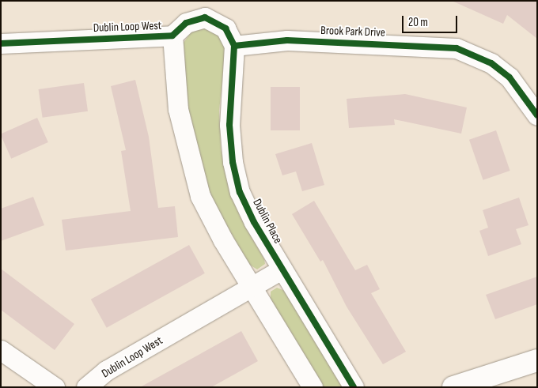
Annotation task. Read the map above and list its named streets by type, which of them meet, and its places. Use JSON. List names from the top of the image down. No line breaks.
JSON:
{"streets":{"street":["Dublin Loop West","Brook Park Drive","Dublin Place"]},"crossings":[["Dublin Loop West","Brook Park Drive"],["Dublin Loop West","Dublin Place"],["Brook Park Drive","Dublin Place"]],"scale_bar":"20 m"}
